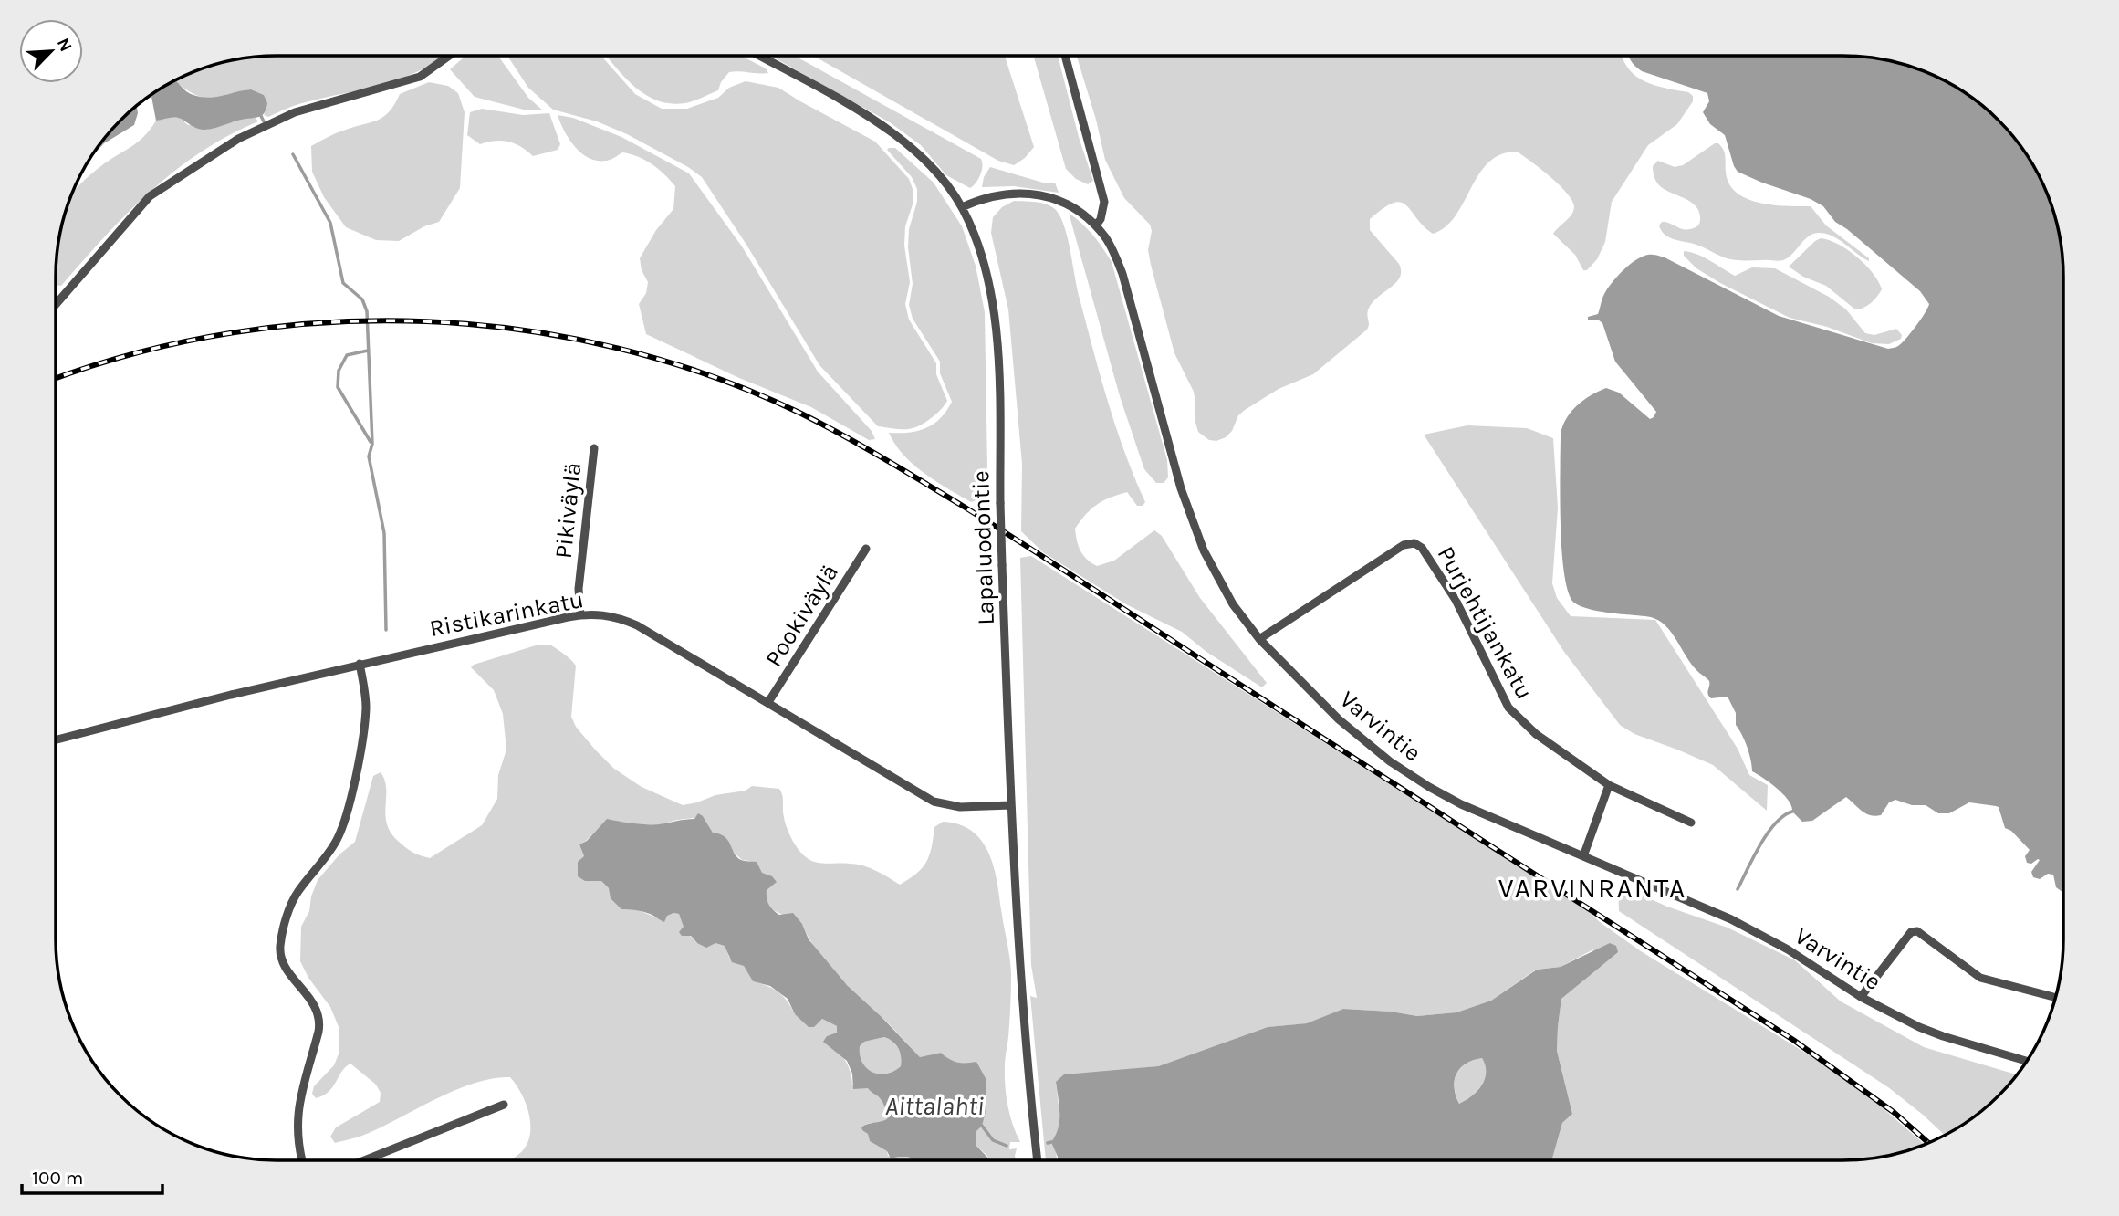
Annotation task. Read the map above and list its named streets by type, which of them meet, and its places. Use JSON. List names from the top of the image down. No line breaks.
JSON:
{"streets":{"street":["Pikiväylä","Lapaluodontie","Ristikarinkatu","Pookiväylä","Purjehtijankatu","Varvintie"]},"crossings":[["Pikiväylä","Ristikarinkatu"],["Lapaluodontie","Ristikarinkatu"],["Lapaluodontie","Varvintie"],["Ristikarinkatu","Pookiväylä"],["Purjehtijankatu","Varvintie"]],"districts":["VARVINRANTA"],"water":["Aittalahti"],"scale_bar":"100 m","north":"top right"}
